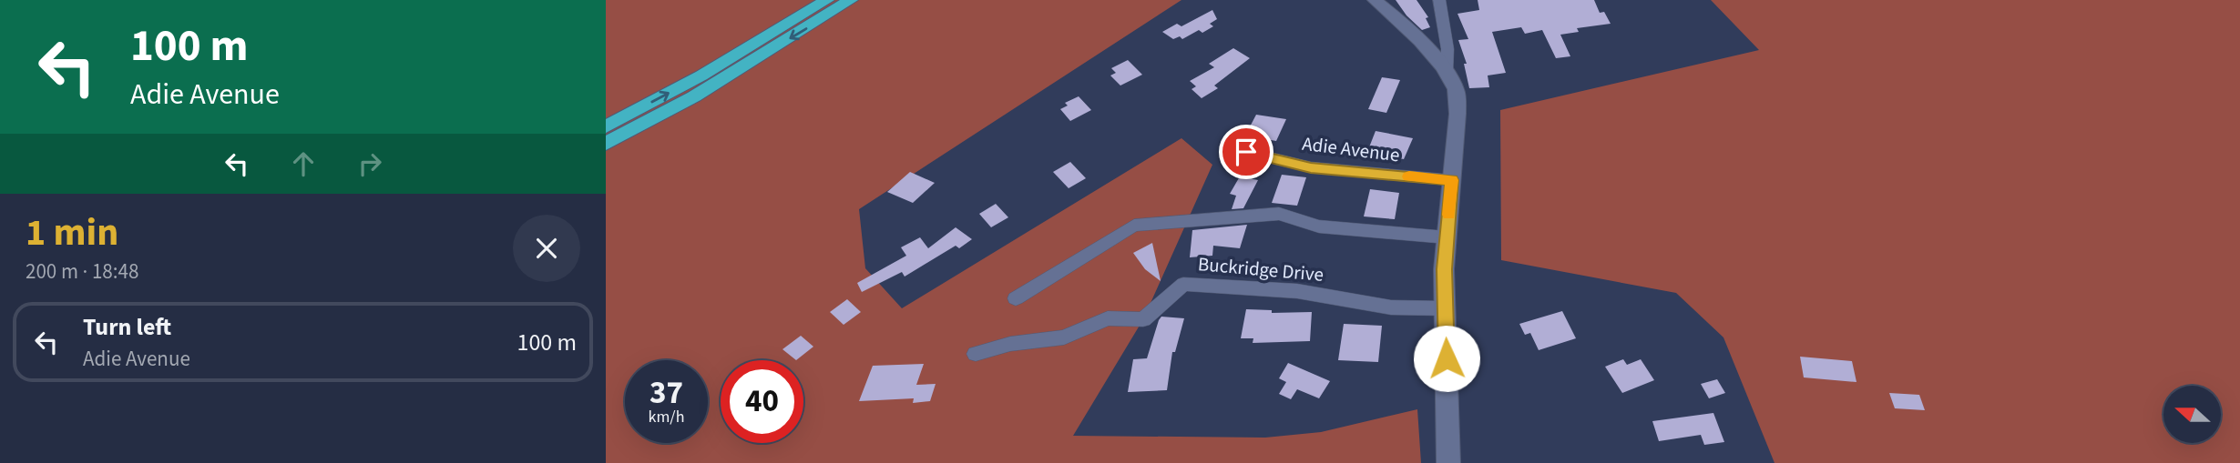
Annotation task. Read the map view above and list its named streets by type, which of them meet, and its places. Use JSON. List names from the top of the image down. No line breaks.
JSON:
{"streets":{"street":["Adie Avenue","Buckridge Drive"]},"north":"left","page":{"turn":["100 m","Adie Avenue"],"heading":["1 min","200 m · 18:48"],"list":[{"name":"Turn left","note":"Adie Avenue","value":"100 m"}],"speed":"37 km/h","limit":"40"}}
